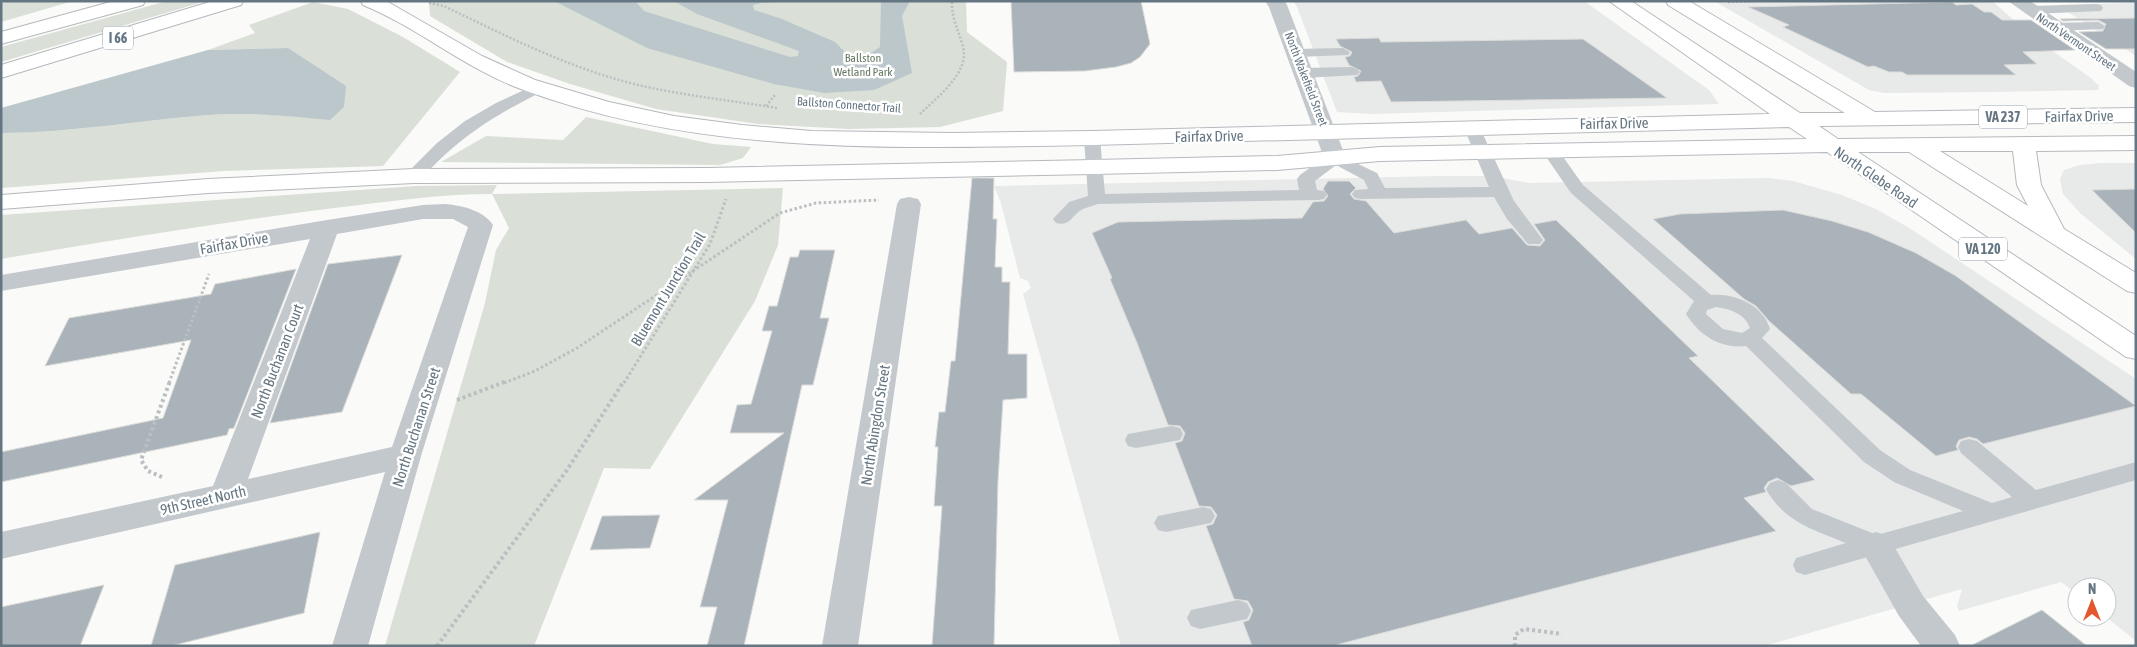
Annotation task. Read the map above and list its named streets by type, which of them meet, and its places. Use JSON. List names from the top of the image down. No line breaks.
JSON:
{"streets":{"main road":["I 66","Fairfax Drive","VA 237","North Glebe Road","VA 120"],"street":["North Vermont Street","North Wakefield Street","North Buchanan Court","North Abingdon Street","North Buchanan Street","9th Street North"],"path":["Ballston Connector Trail","Bluemont Junction Trail"]},"crossings":[["North Wakefield Street","Fairfax Drive"],["Fairfax Drive","North Glebe Road"],["Fairfax Drive","North Buchanan Court"],["Fairfax Drive","North Buchanan Street"],["North Buchanan Court","9th Street North"],["North Buchanan Street","9th Street North"]],"parks":["Ballston Wetland Park"],"north":"top"}
